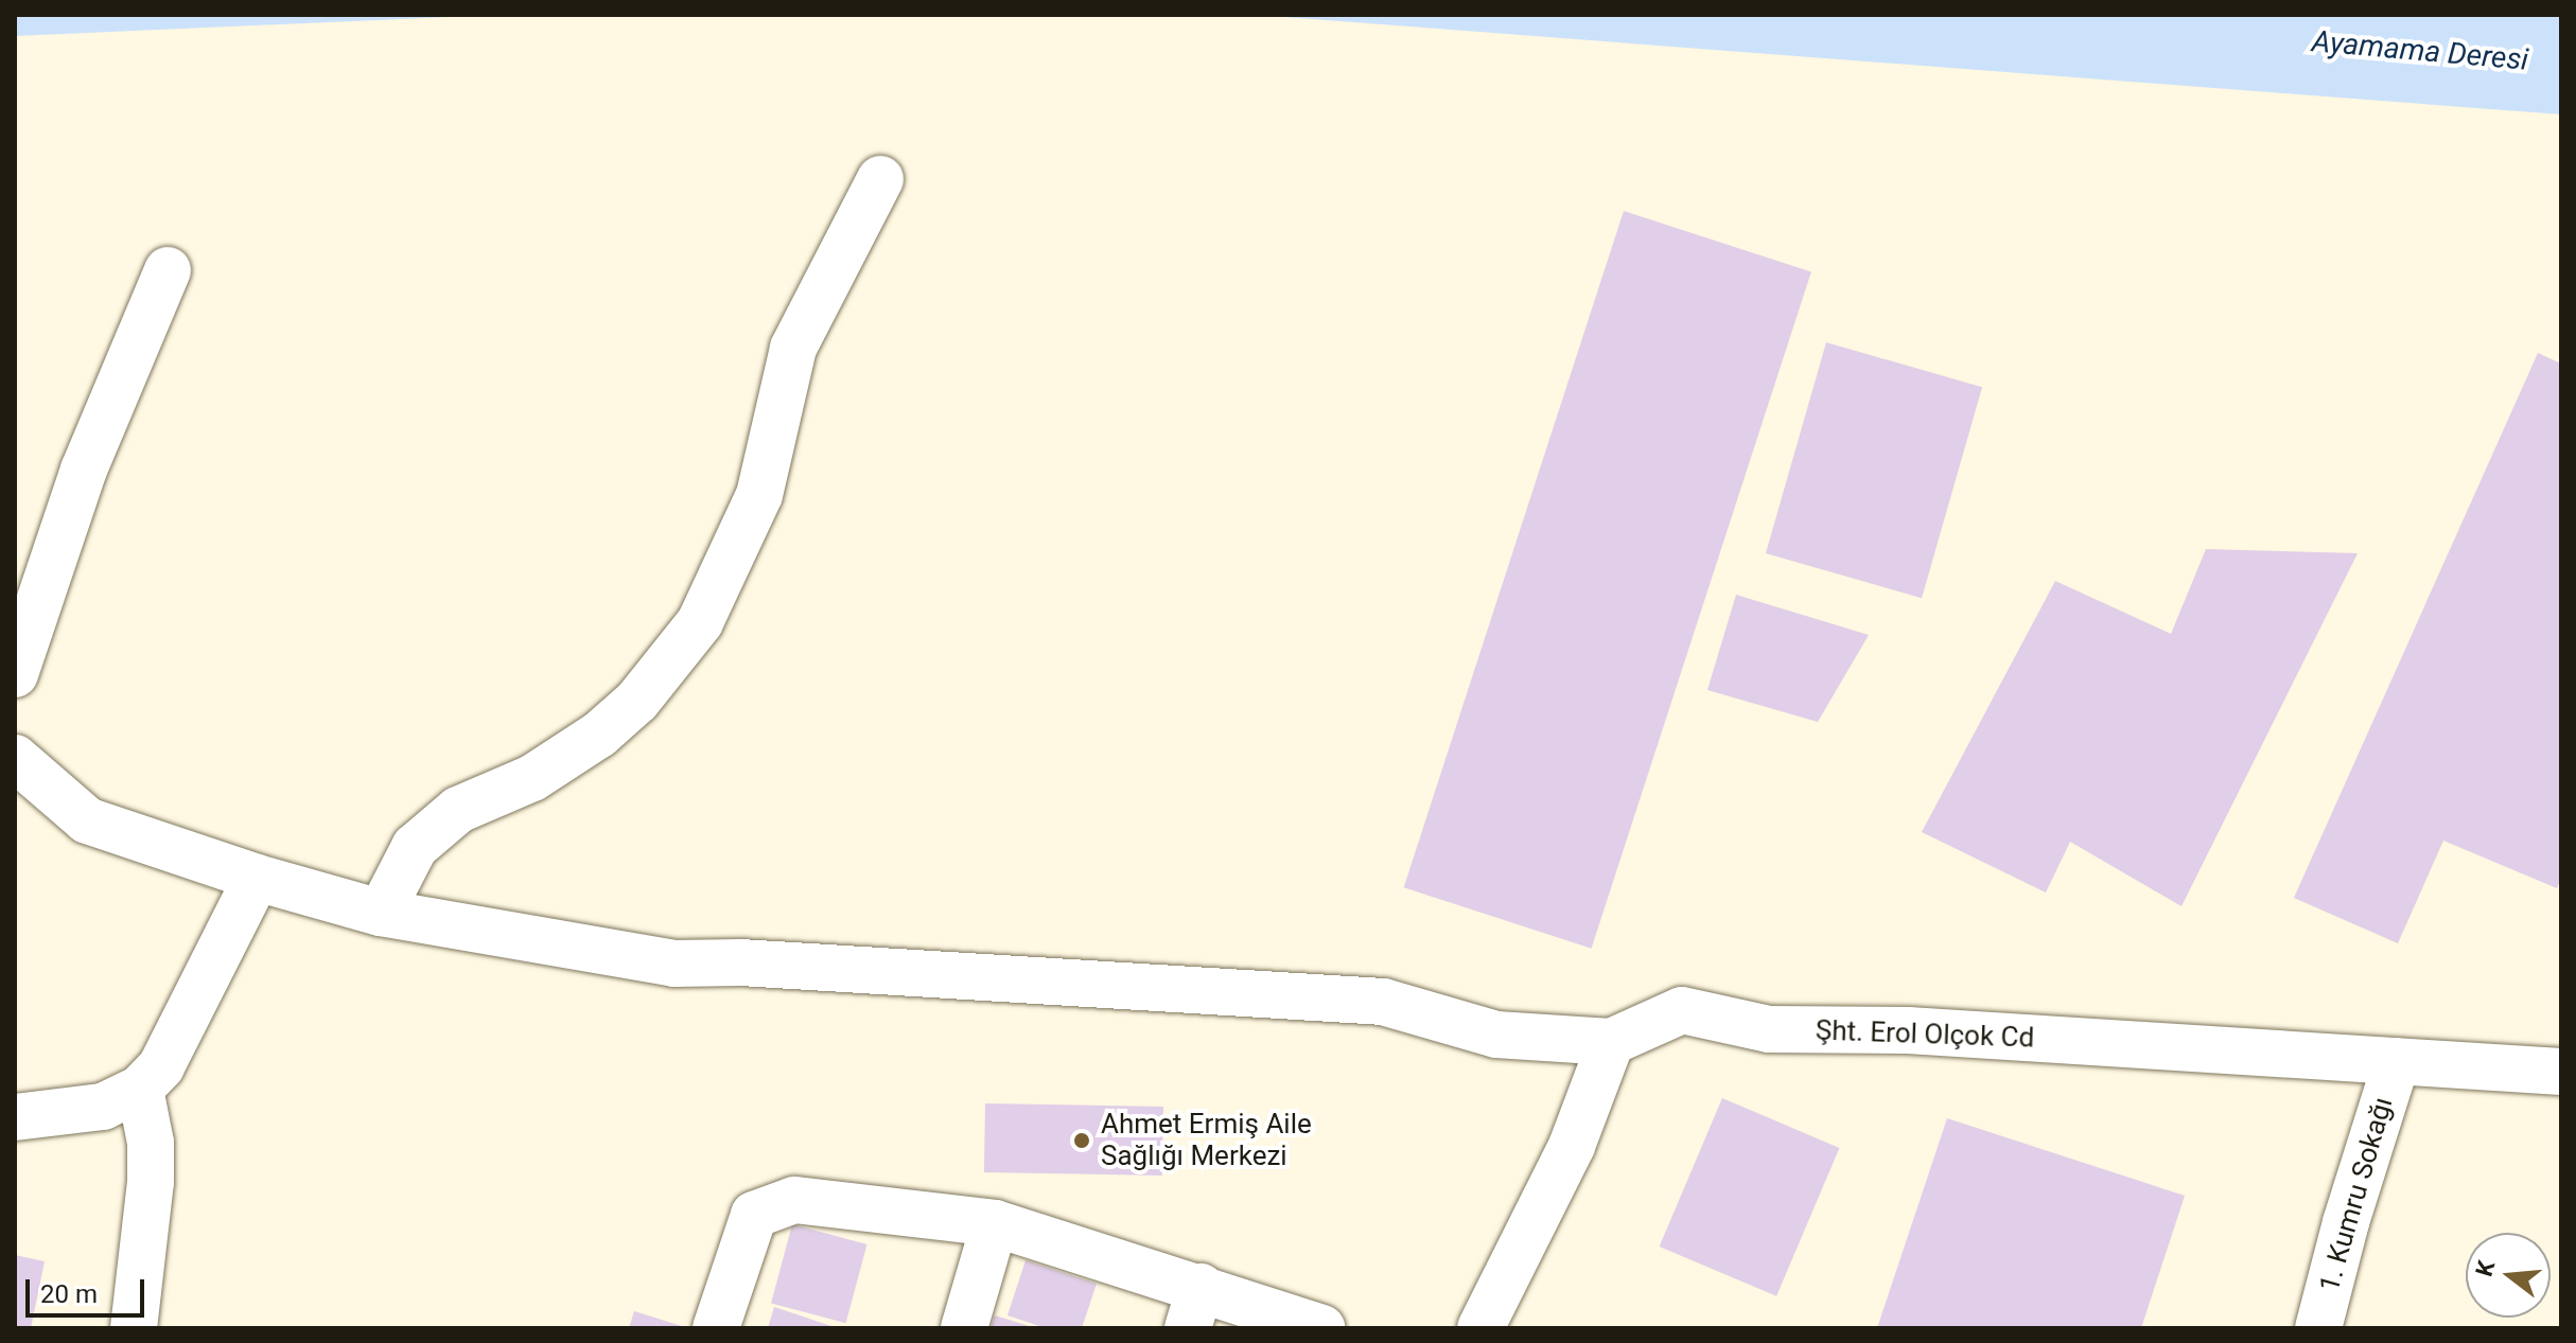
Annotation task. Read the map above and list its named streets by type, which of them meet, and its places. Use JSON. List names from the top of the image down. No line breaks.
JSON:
{"streets":{"street":["Şht. Erol Olçok Cd","1. Kumru Sokağı"]},"crossings":[["Şht. Erol Olçok Cd","1. Kumru Sokağı"]],"water":["Ayamama Deresi"],"places":["Ahmet Ermiş Aile Sağlığı Merkezi"],"scale_bar":"20 m","north":"left"}
